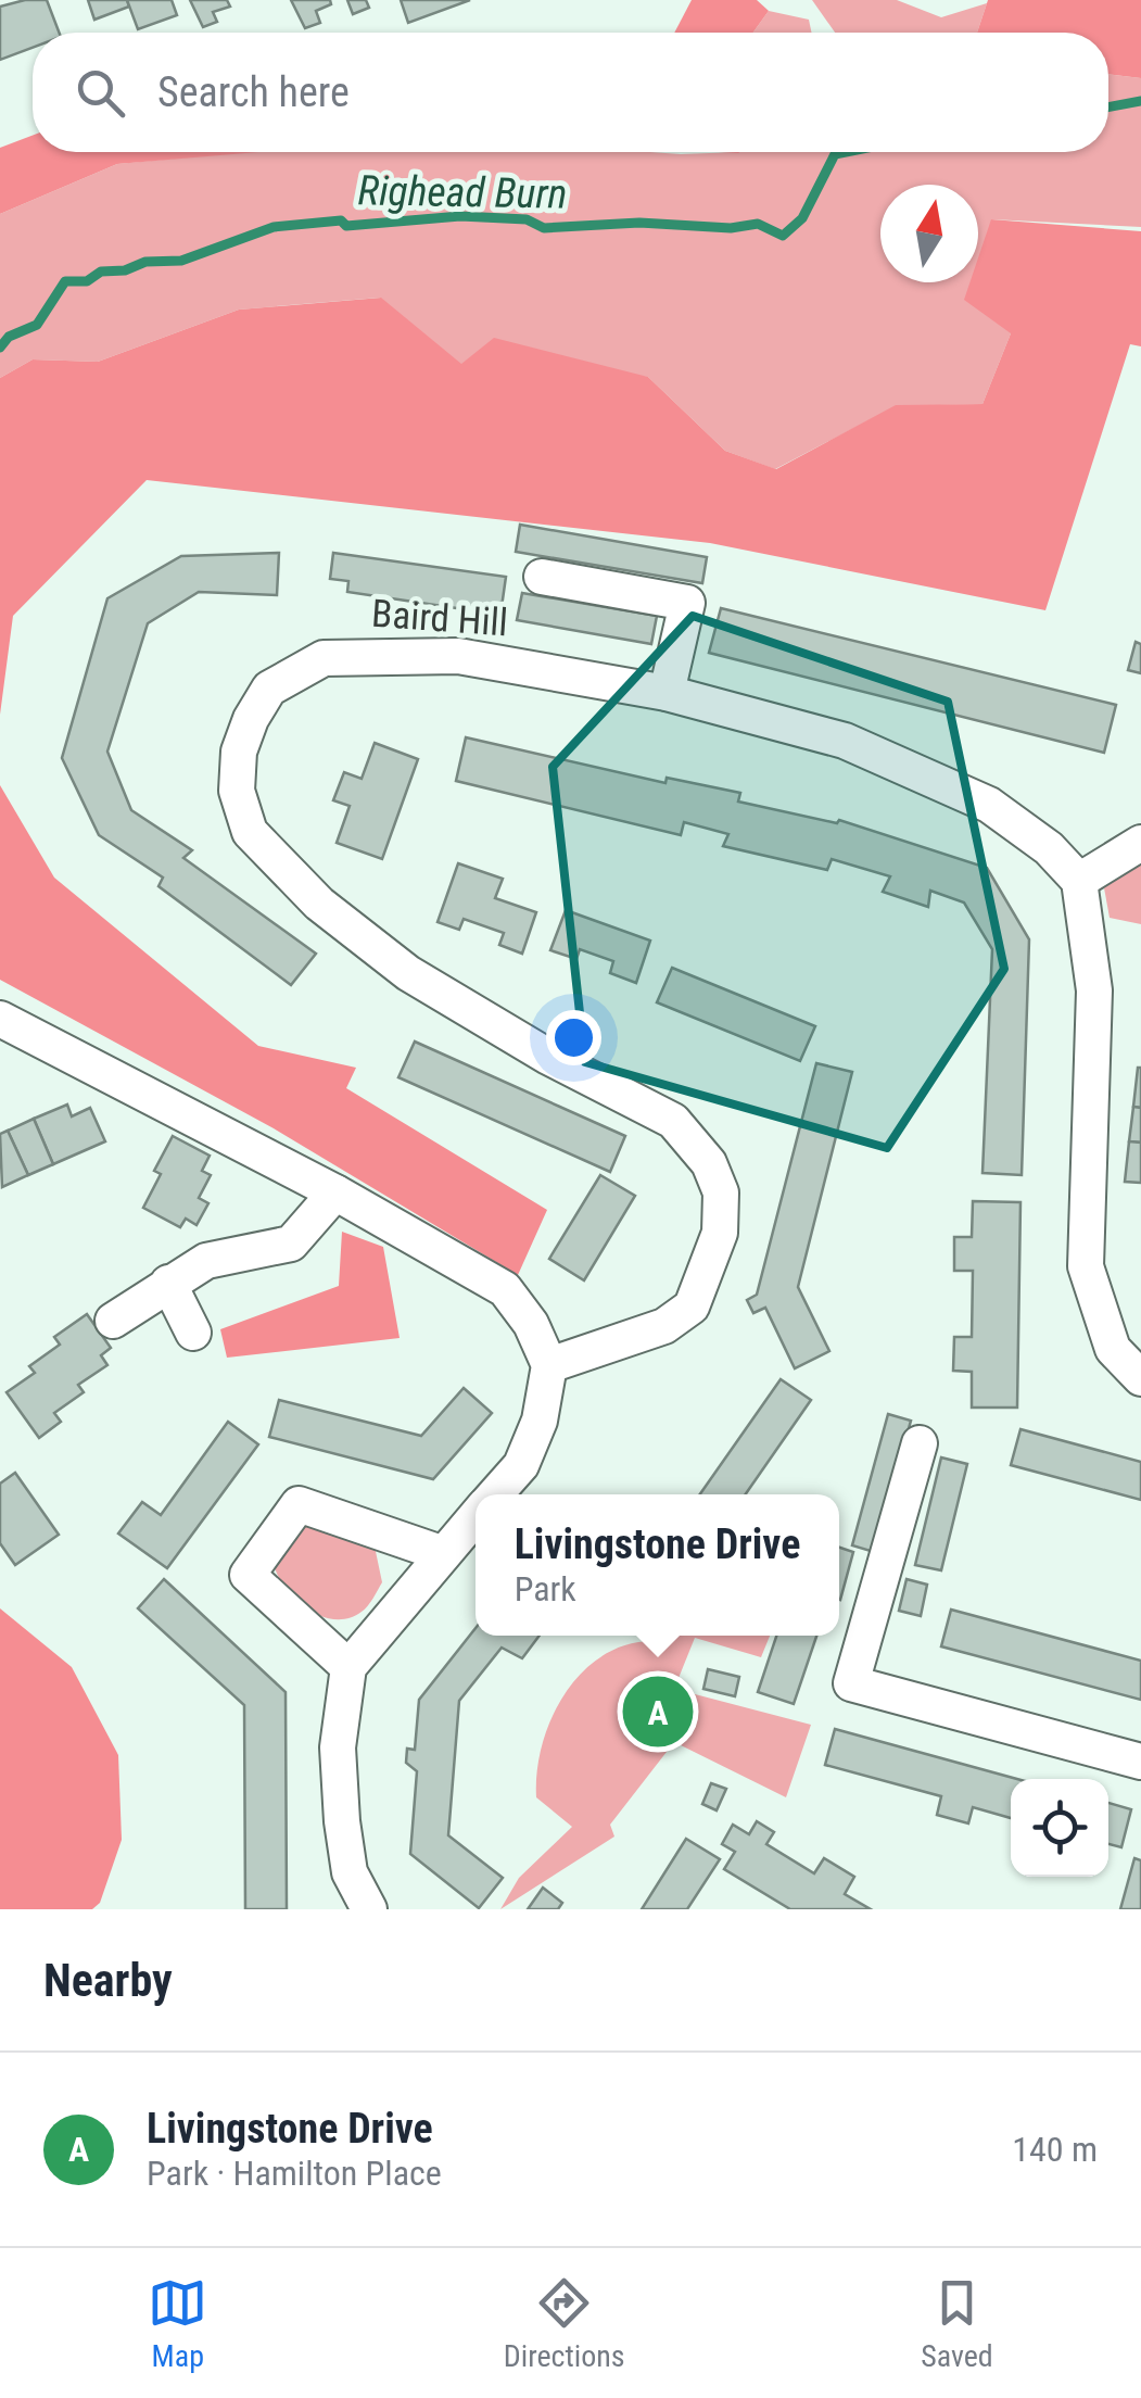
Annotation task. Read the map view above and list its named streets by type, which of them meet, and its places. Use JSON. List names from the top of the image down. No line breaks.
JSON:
{"streets":{"street":["Baird Hill"]},"water":["Righead Burn"],"north":"top","page":{"search":"Search here","popup":["Livingstone Drive","Park"],"pins":"A","heading":"Nearby","list":[{"mark":"A","name":"Livingstone Drive","note":"Park · Hamilton Place","value":"140 m"}],"nav":["Map","Directions","Saved"]}}
